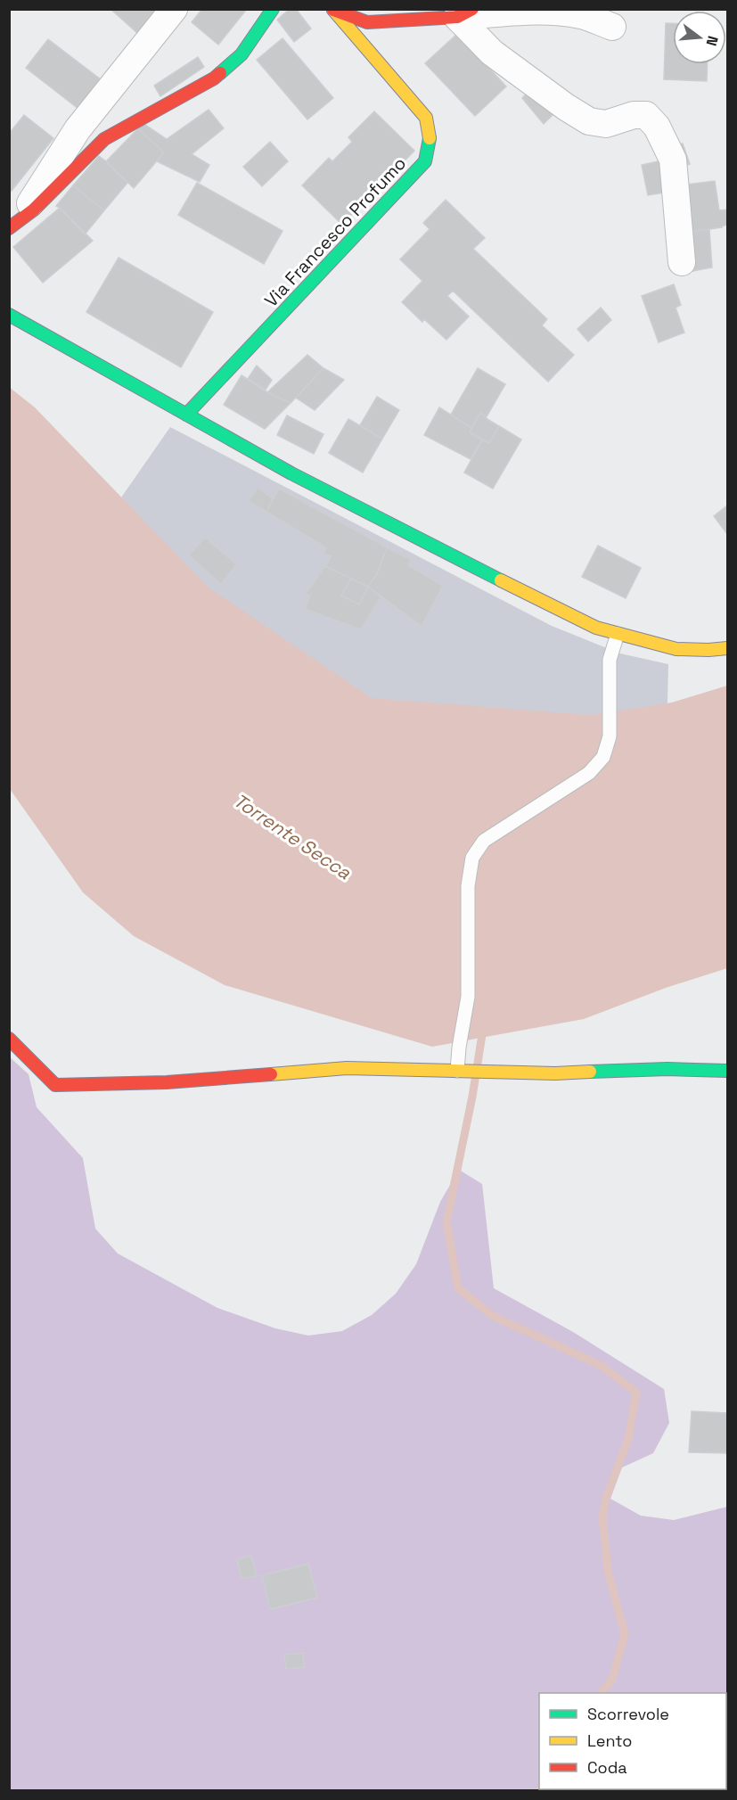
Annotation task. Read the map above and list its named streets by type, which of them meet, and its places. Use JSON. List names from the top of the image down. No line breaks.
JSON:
{"streets":{"street":["Via Francesco Profumo"]},"water":["Torrente Secca"],"legend":["Scorrevole","Lento","Coda"],"north":"right"}
